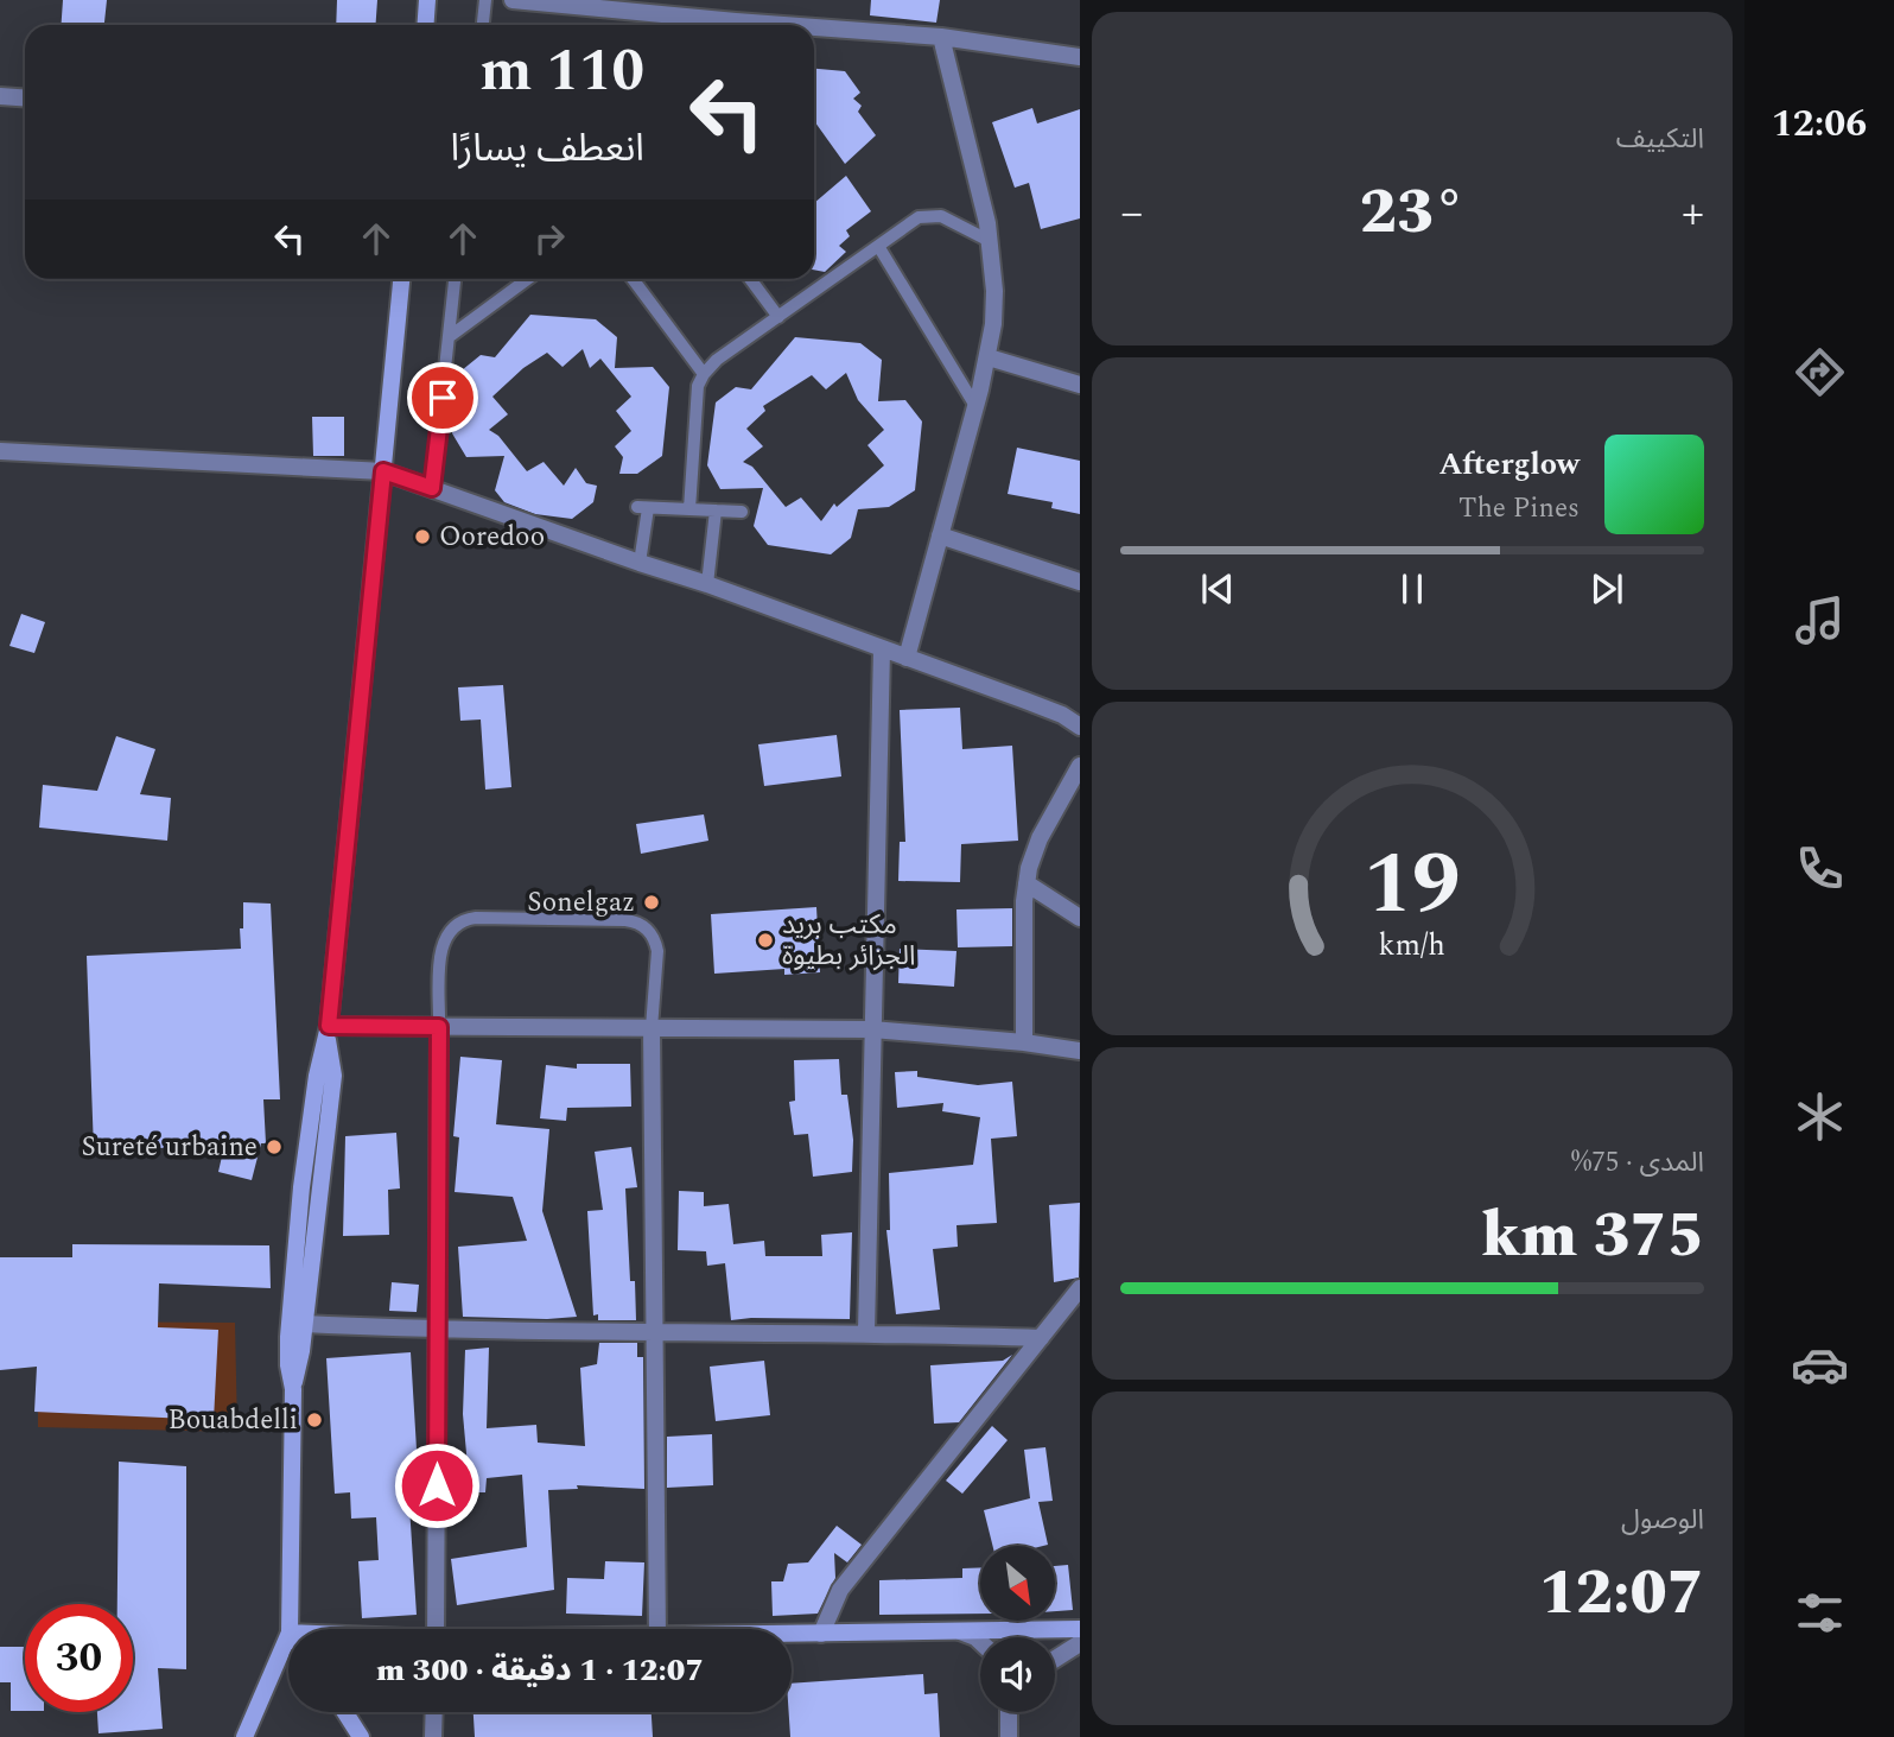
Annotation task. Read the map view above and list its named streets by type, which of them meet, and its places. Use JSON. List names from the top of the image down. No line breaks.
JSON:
{"places":["Ooredoo","Sonelgaz","مكتب بريد الجزائر بطيوة","Sureté urbaine","Bouabdelli"],"north":"bottom right","page":{"tabs":"12:06","tile":["التكييف",["المدى · 75%","375 km"],["الوصول","12:07"]],"turn":["110 m","انعطف يسارًا"],"heat":["−","23°","+"],"song":["Afterglow","The Pines"],"limit":"30","trip":"12:07 · 1 دقيقة · 300 m","gauge":["19","km/h"]}}
